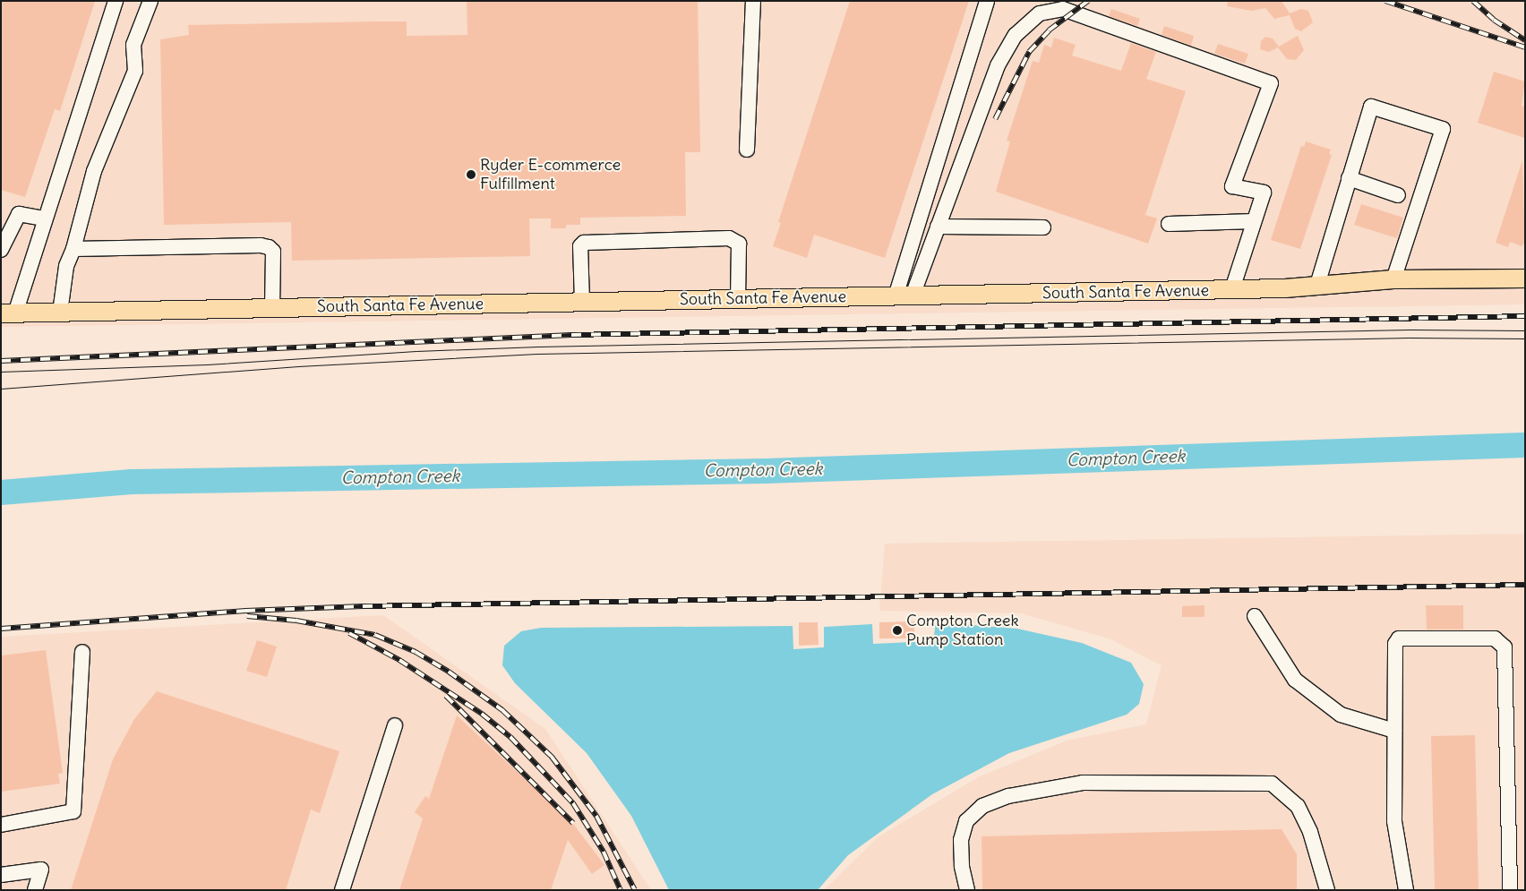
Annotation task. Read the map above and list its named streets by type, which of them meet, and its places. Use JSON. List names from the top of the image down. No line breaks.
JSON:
{"streets":{"main road":["South Santa Fe Avenue"]},"water":["Compton Creek"],"places":["Ryder E-commerce Fulfillment","Compton Creek Pump Station"]}
